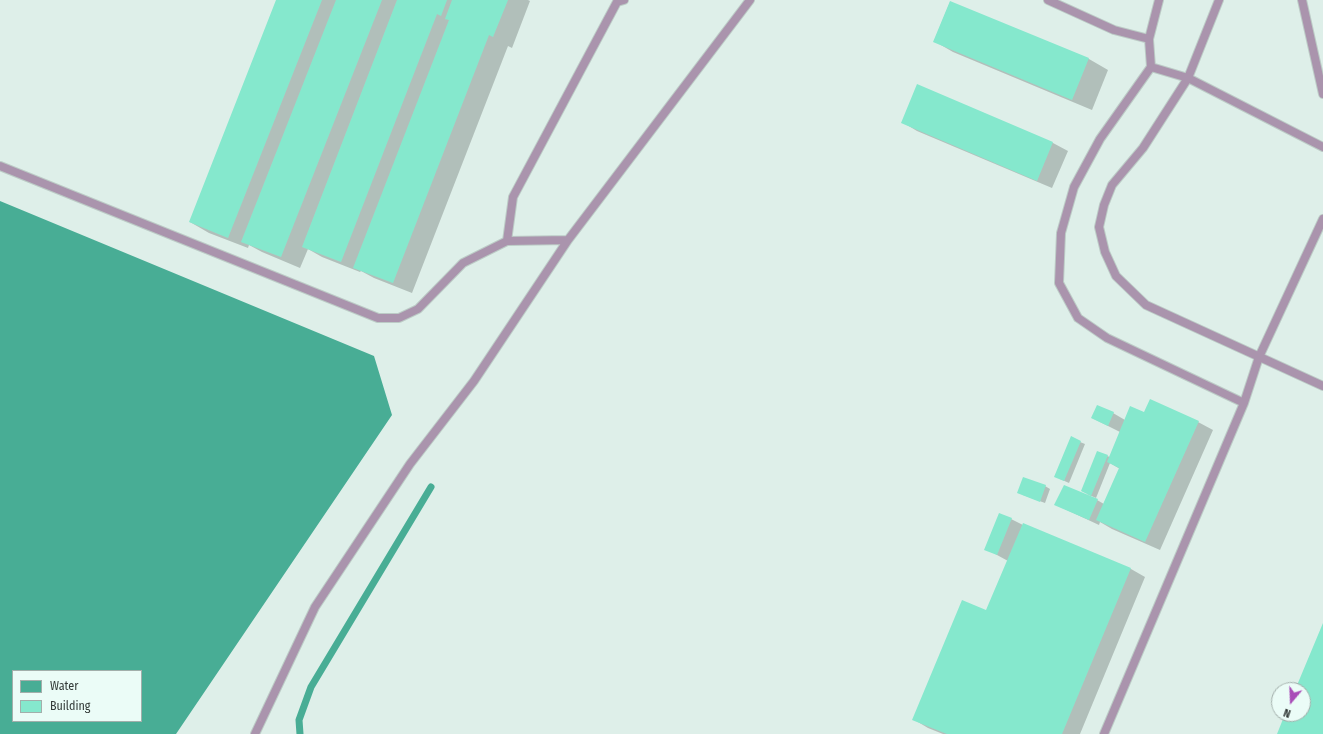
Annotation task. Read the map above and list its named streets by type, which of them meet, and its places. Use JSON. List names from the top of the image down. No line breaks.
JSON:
{"legend":["Water","Building"],"north":"bottom"}
